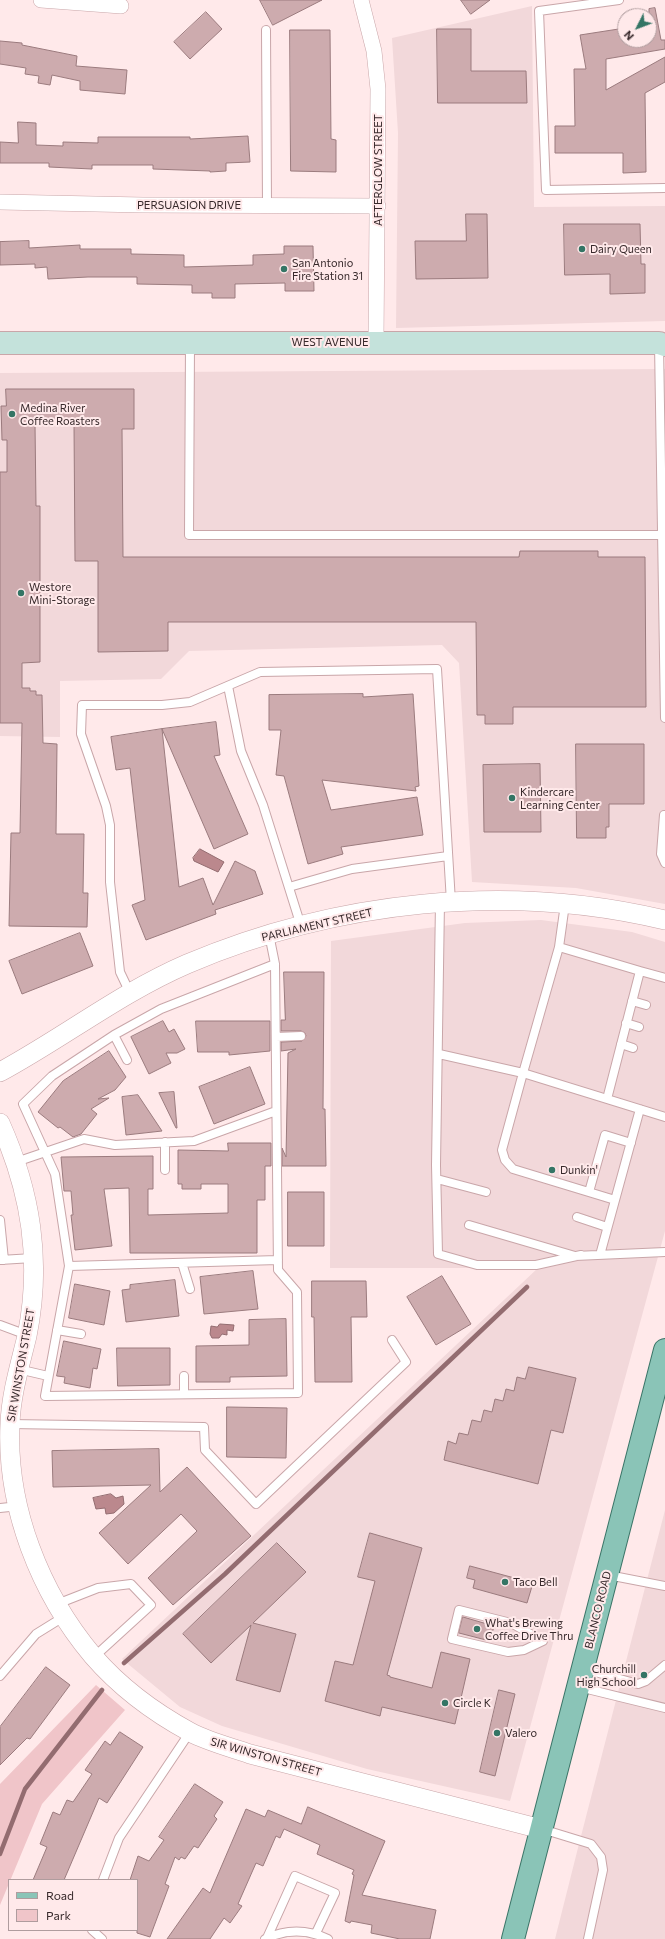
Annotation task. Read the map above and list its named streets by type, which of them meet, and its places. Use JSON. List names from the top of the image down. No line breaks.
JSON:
{"streets":{"main road":["WEST AVENUE","BLANCO ROAD"],"street":["AFTERGLOW STREET","PERSUASION DRIVE","PARLIAMENT STREET","SIR WINSTON STREET"]},"crossings":[["AFTERGLOW STREET","PERSUASION DRIVE"],["AFTERGLOW STREET","WEST AVENUE"],["SIR WINSTON STREET","BLANCO ROAD"]],"places":["Dairy Queen","San Antonio Fire Station 31","Medina River Coffee Roasters","Westore Mini-Storage","Kindercare Learning Center","Dunkin'","Taco Bell","What's Brewing Coffee Drive Thru","Churchill High School","Circle K","Valero"],"legend":["Road","Park"],"north":"bottom left"}
